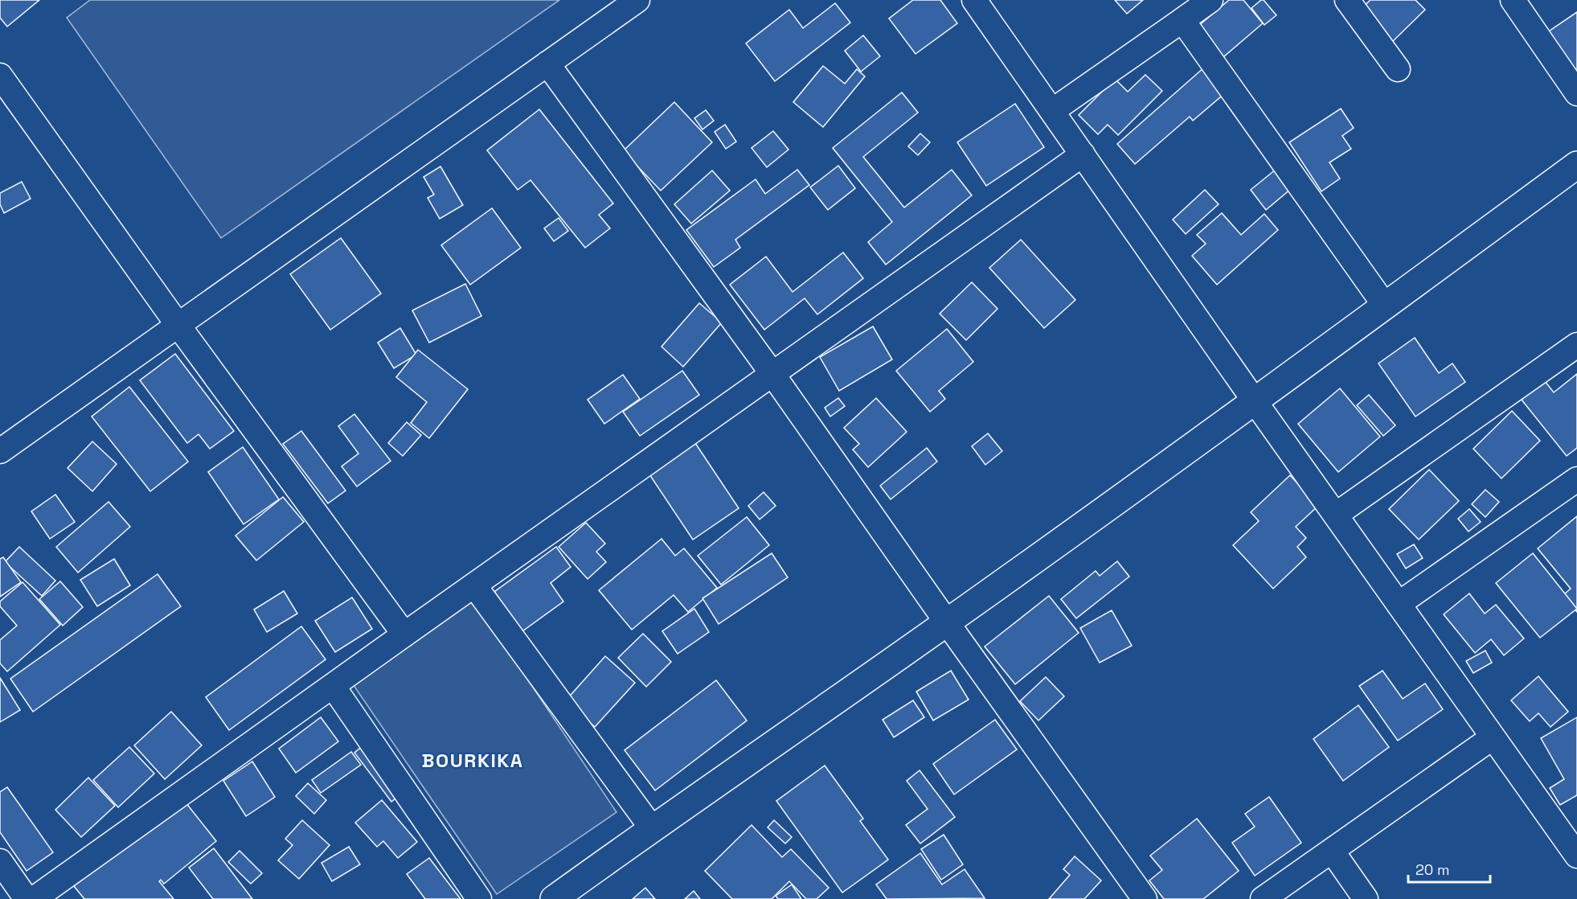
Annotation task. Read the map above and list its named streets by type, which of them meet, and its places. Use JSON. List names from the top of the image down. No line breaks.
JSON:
{"districts":["BOURKIKA"],"scale_bar":"20 m"}
